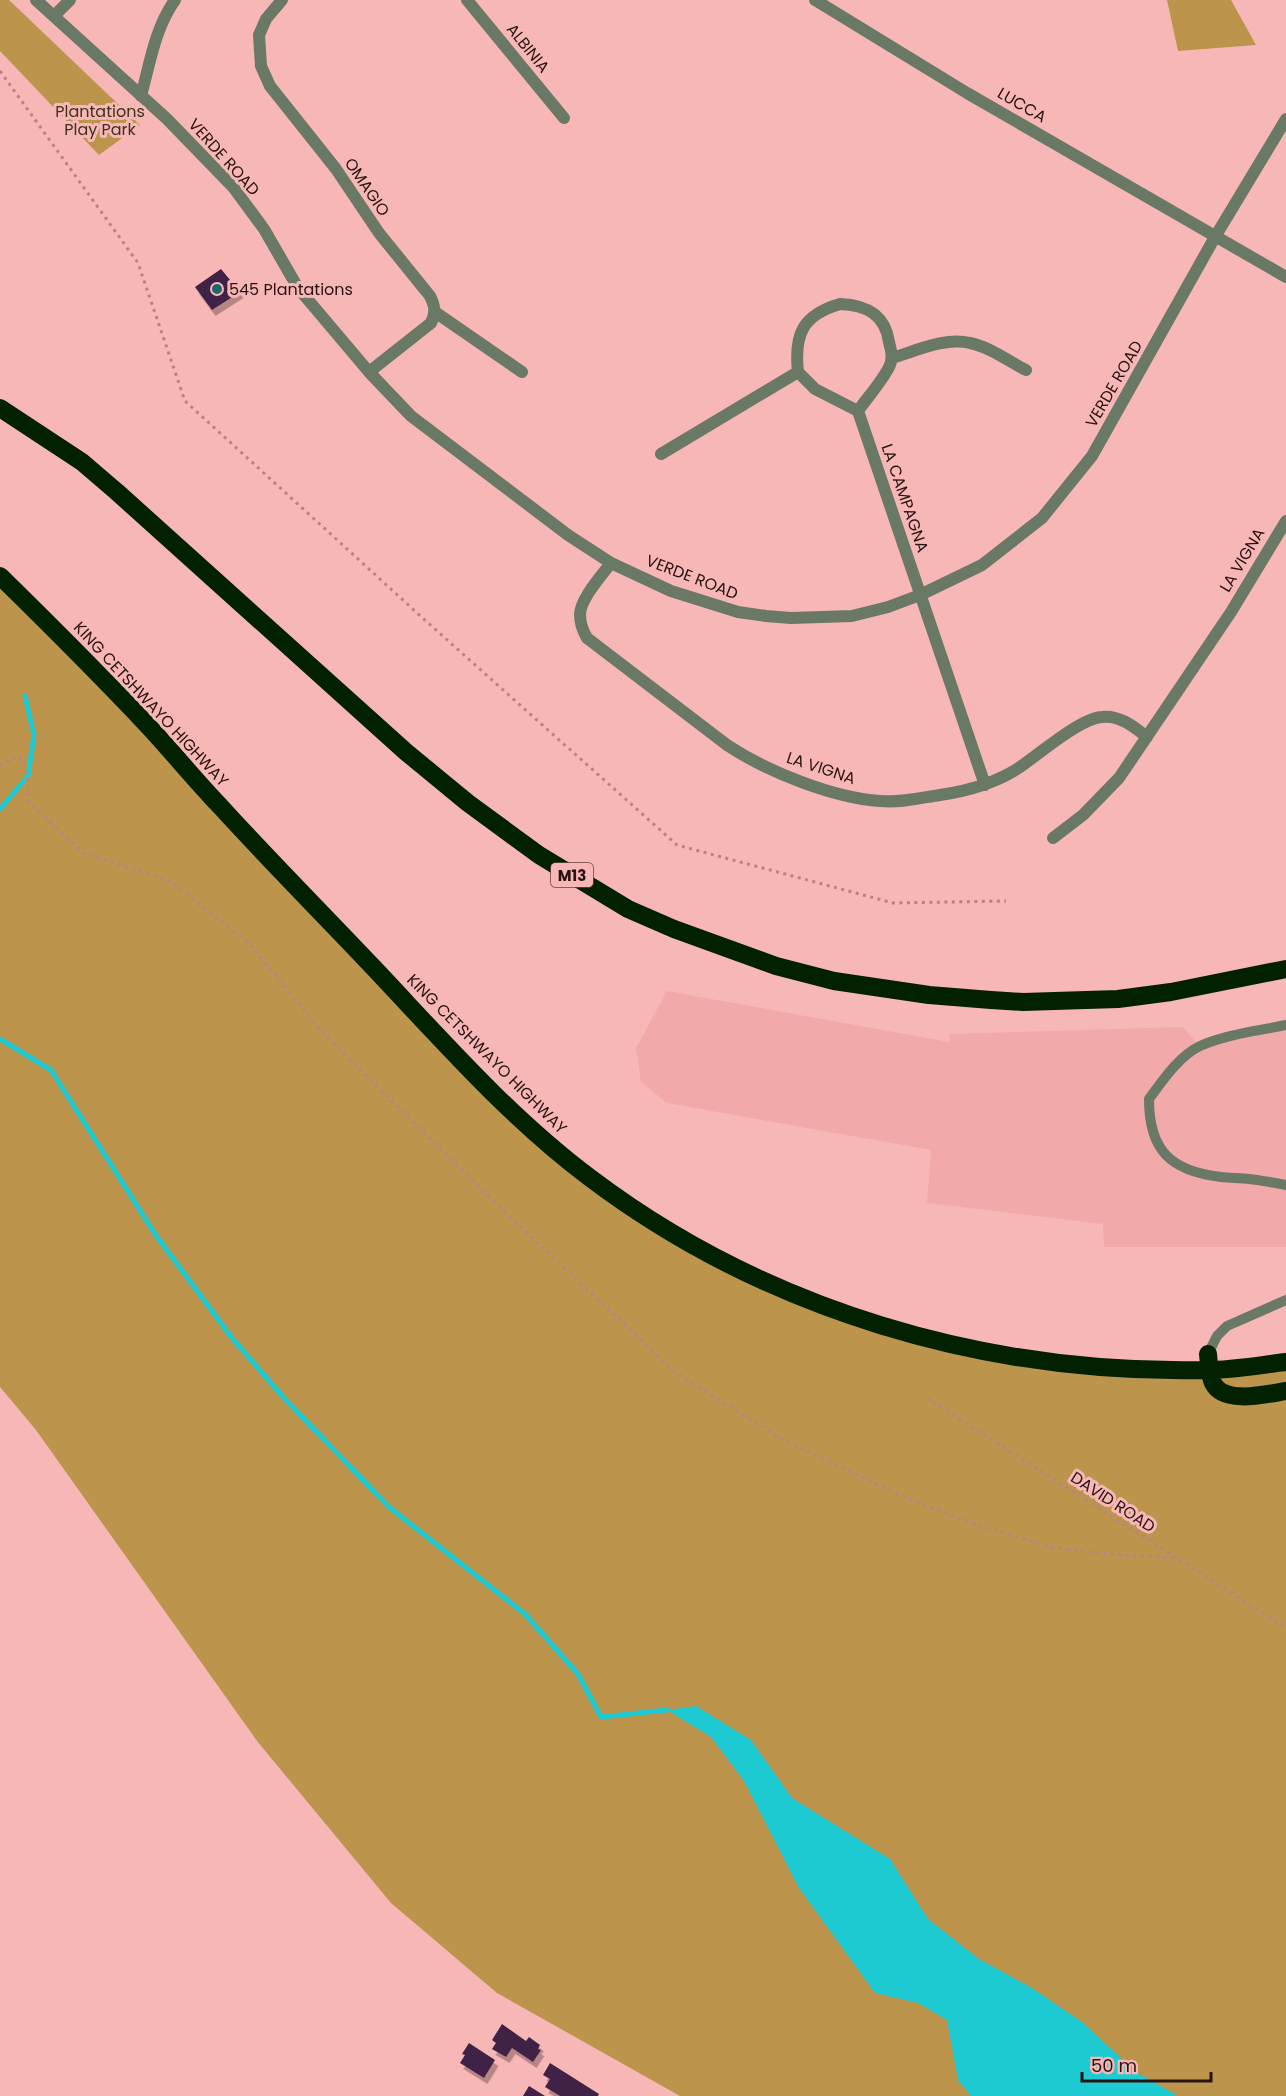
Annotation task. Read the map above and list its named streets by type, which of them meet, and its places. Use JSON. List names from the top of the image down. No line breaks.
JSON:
{"streets":{"highway":["KING CETSHWAYO HIGHWAY","M13"],"street":["ALBINIA","LUCCA","VERDE ROAD","OMAGIO","LA CAMPAGNA","LA VIGNA"],"path":["DAVID ROAD"]},"crossings":[["LUCCA","VERDE ROAD"],["VERDE ROAD","LA CAMPAGNA"],["VERDE ROAD","LA VIGNA"],["LA CAMPAGNA","LA VIGNA"]],"parks":["Plantations Play Park"],"places":["545 Plantations"],"scale_bar":"50 m"}
